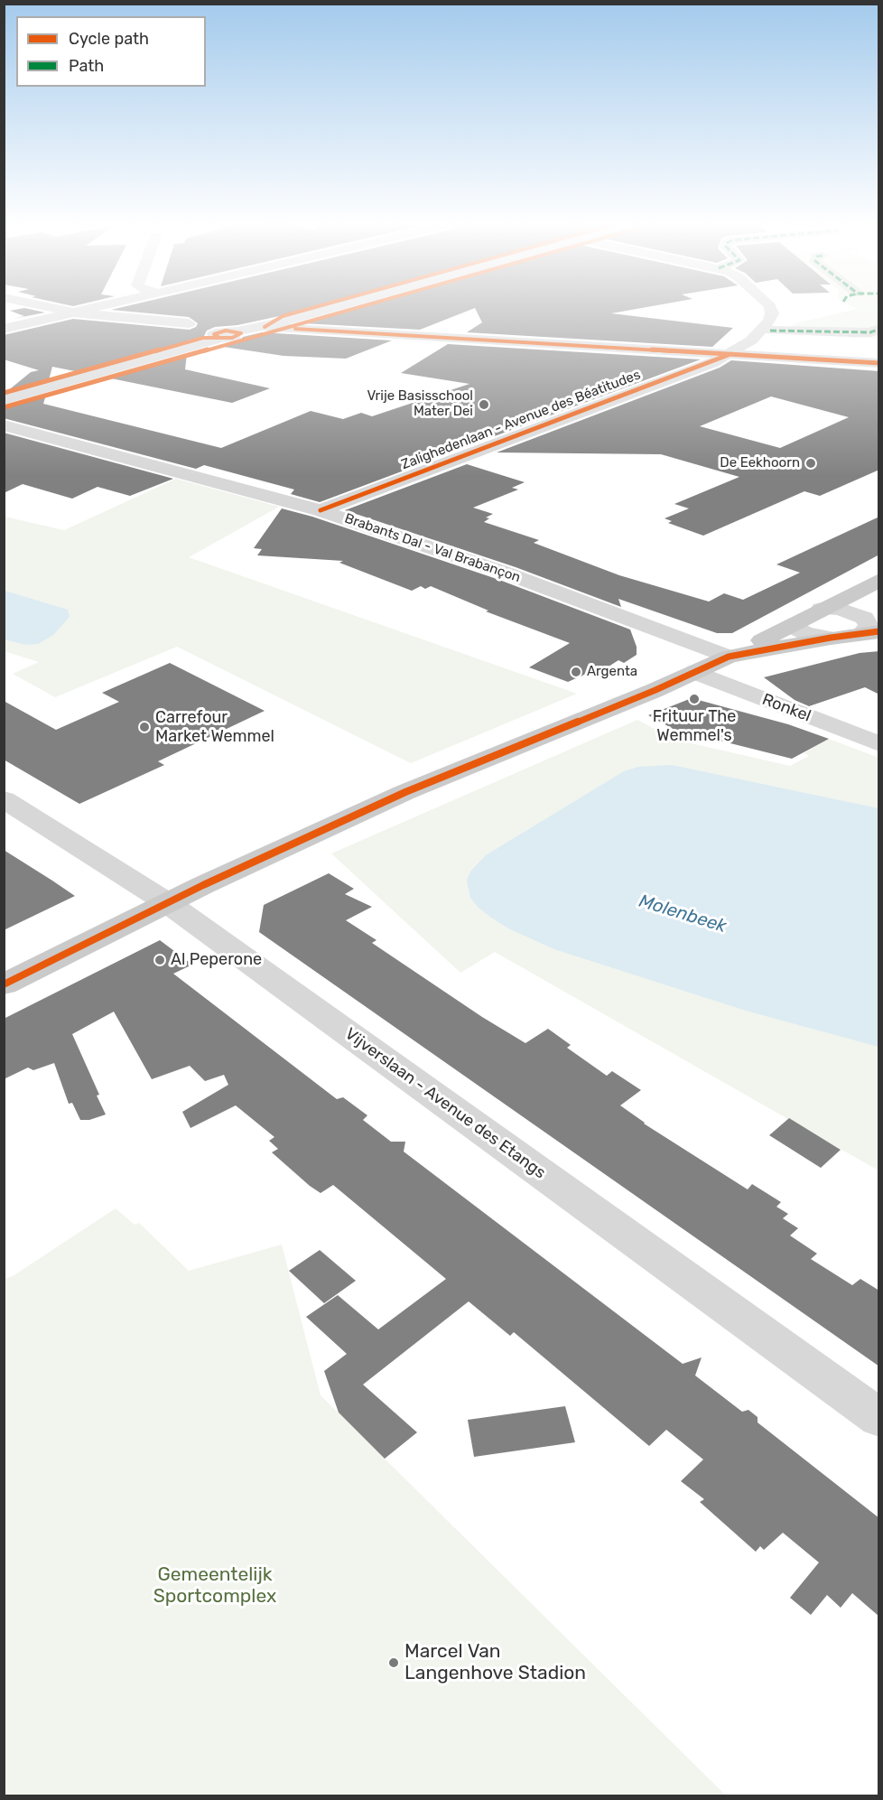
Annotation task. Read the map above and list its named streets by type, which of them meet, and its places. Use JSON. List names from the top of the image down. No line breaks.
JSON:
{"streets":{"street":["Zalighedenlaan - Avenue des Béatitudes","Brabants Dal - Val Brabançon","Ronkel","Vijverslaan - Avenue des Etangs"]},"crossings":[["Zalighedenlaan - Avenue des Béatitudes","Brabants Dal - Val Brabançon"]],"water":["Molenbeek"],"parks":["Gemeentelijk Sportcomplex"],"places":["Vrije Basisschool Mater Dei","De Eekhoorn","Argenta","Frituur The Wemmel's","Carrefour Market Wemmel","Al Peperone","Marcel Van Langenhove Stadion"],"legend":["Cycle path","Path"]}
